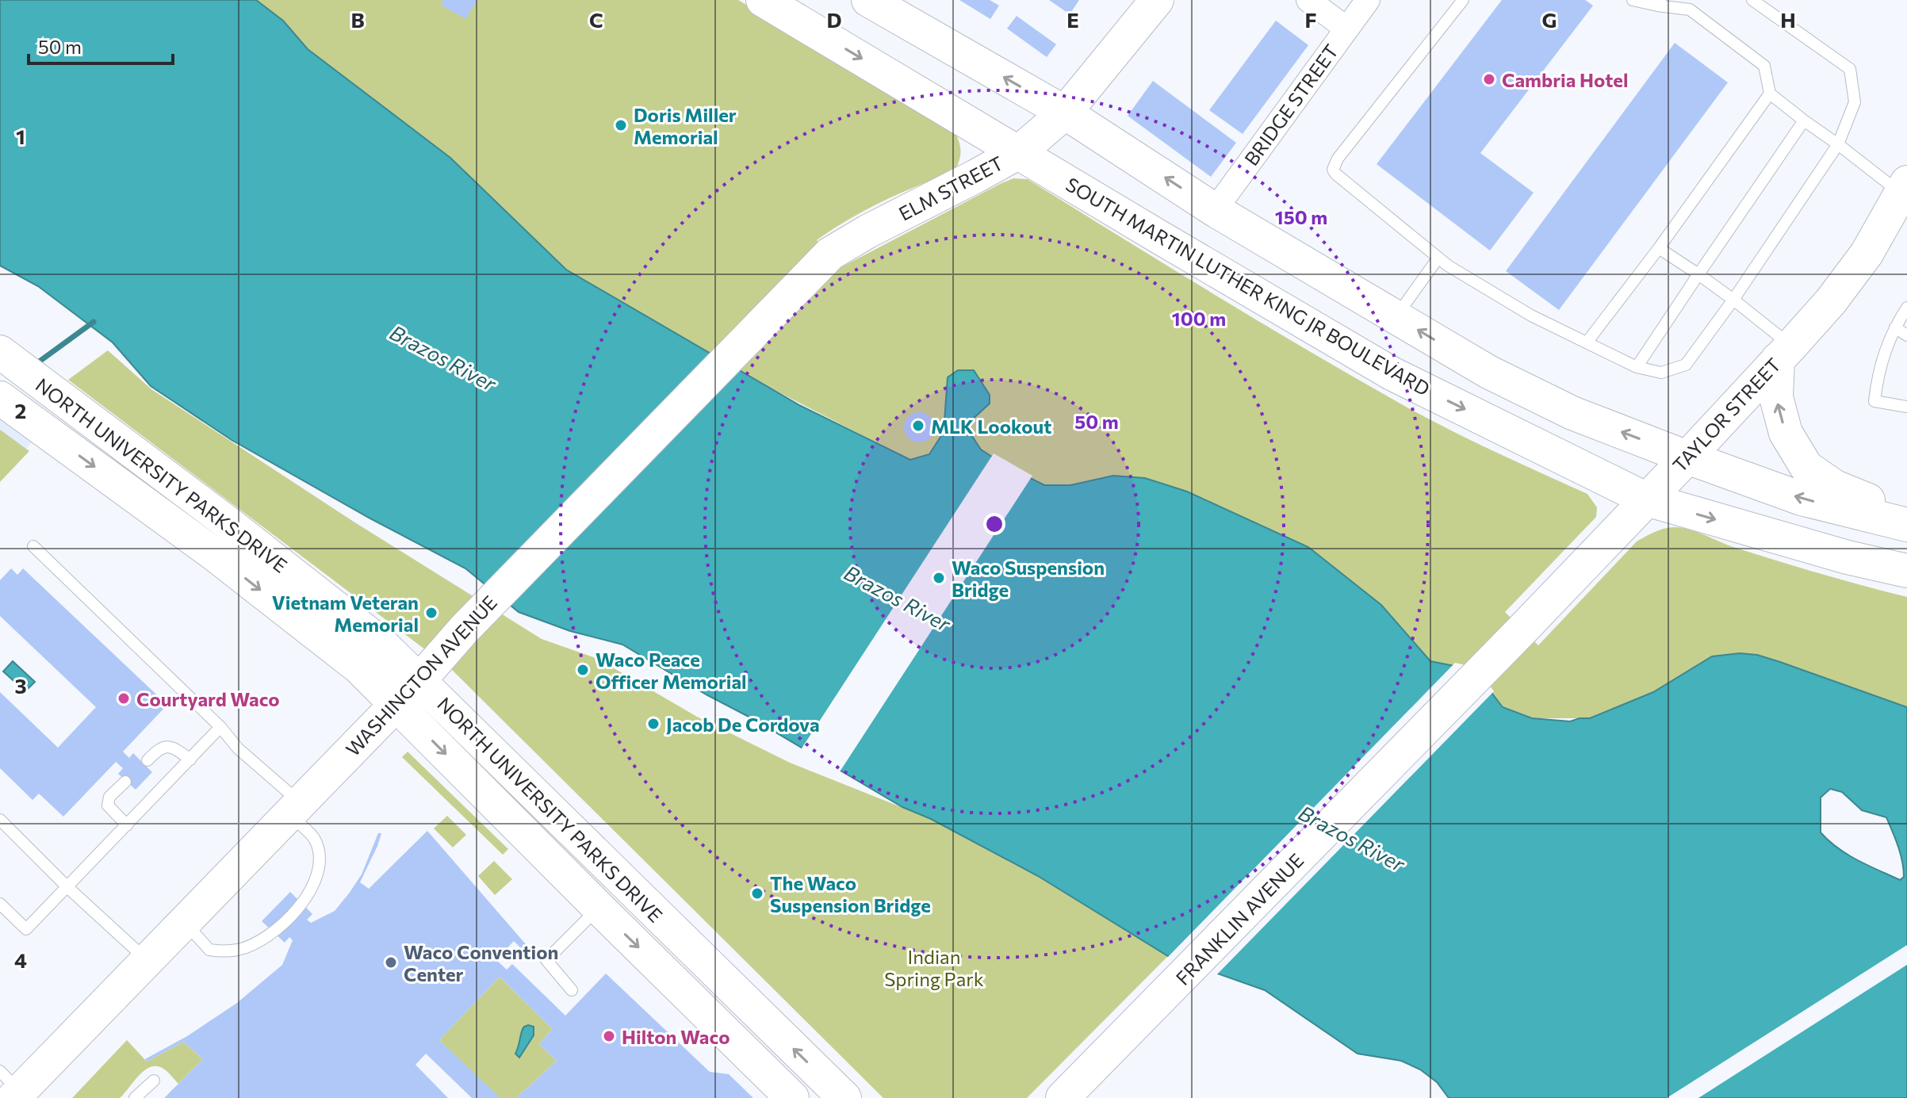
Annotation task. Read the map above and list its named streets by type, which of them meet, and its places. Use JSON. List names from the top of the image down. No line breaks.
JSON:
{"streets":{"main road":["ELM STREET","SOUTH MARTIN LUTHER KING JR BOULEVARD","TAYLOR STREET","NORTH UNIVERSITY PARKS DRIVE","WASHINGTON AVENUE","FRANKLIN AVENUE"],"street":["BRIDGE STREET"]},"crossings":[["ELM STREET","SOUTH MARTIN LUTHER KING JR BOULEVARD"],["ELM STREET","WASHINGTON AVENUE"],["SOUTH MARTIN LUTHER KING JR BOULEVARD","TAYLOR STREET"],["TAYLOR STREET","FRANKLIN AVENUE"],["NORTH UNIVERSITY PARKS DRIVE","WASHINGTON AVENUE"]],"water":["Brazos River"],"parks":["Indian Spring Park"],"places":["Cambria Hotel","Doris Miller Memorial","MLK Lookout","Waco Suspension Bridge","Vietnam Veteran Memorial","Waco Peace Officer Memorial","Courtyard Waco","Jacob De Cordova","The Waco Suspension Bridge","Waco Convention Center","Hilton Waco"],"scale_bar":"50 m","grid":{"columns":["B","C","D","E","F","G","H"],"rows":["1","2","3","4"]},"rings":["150 m","100 m","50 m"]}
